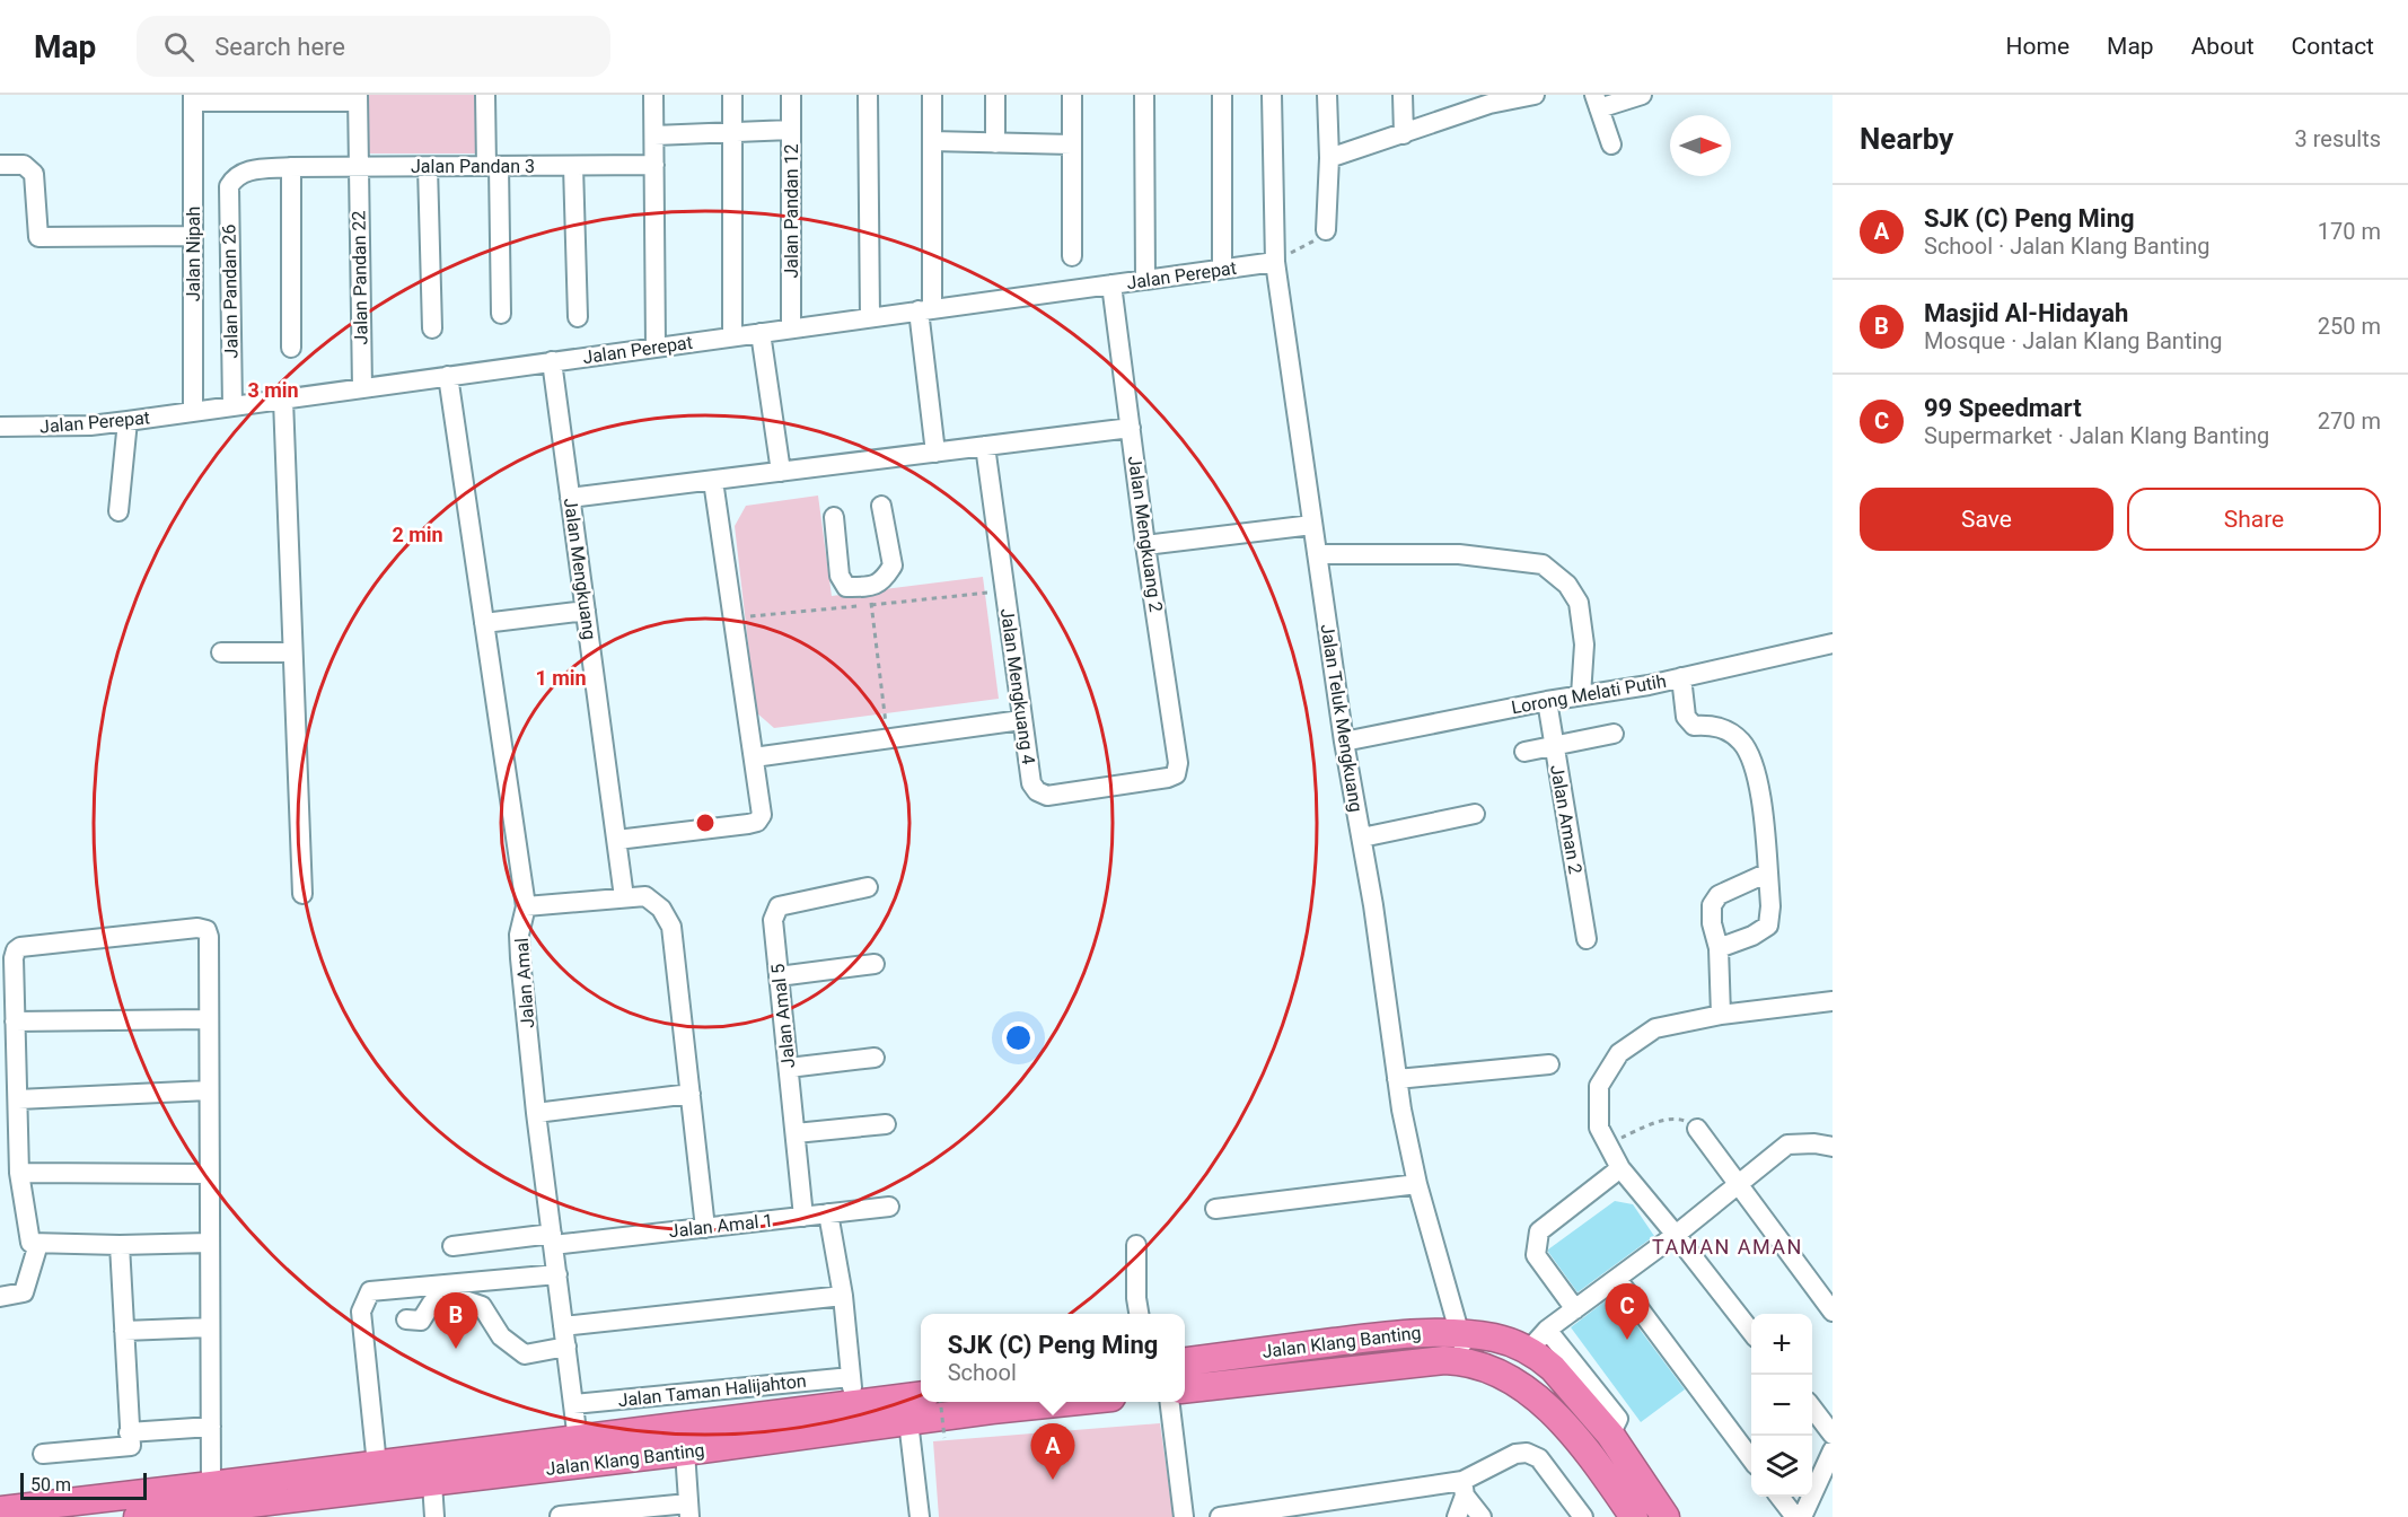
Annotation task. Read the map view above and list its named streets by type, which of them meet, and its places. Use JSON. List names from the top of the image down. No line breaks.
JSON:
{"streets":{"highway":["Jalan Klang Banting"],"street":["Jalan Pandan 3","Jalan Pandan 12","Jalan Nipah","Jalan Perepat","Jalan Pandan 22","Jalan Pandan 26","Jalan Mengkuang 2","Jalan Mengkuang","Jalan Mengkuang 4","Lorong Melati Putih","Jalan Teluk Mengkuang","Jalan Aman 2","Jalan Amal","Jalan Amal 5","Jalan Amal 1","Jalan Taman Halijahton"]},"crossings":[["Jalan Pandan 3","Jalan Pandan 22"],["Jalan Pandan 3","Jalan Pandan 26"],["Jalan Pandan 12","Jalan Perepat"],["Jalan Nipah","Jalan Perepat"],["Jalan Perepat","Jalan Pandan 22"],["Jalan Perepat","Jalan Pandan 26"],["Jalan Perepat","Jalan Mengkuang 2"],["Jalan Perepat","Jalan Mengkuang"],["Jalan Perepat","Jalan Teluk Mengkuang"],["Jalan Perepat","Jalan Amal"],["Jalan Mengkuang 2","Jalan Mengkuang 4"],["Lorong Melati Putih","Jalan Teluk Mengkuang"],["Lorong Melati Putih","Jalan Aman 2"],["Jalan Teluk Mengkuang","Jalan Klang Banting"],["Jalan Amal","Jalan Amal 1"],["Jalan Amal","Jalan Klang Banting"],["Jalan Amal","Jalan Taman Halijahton"],["Jalan Amal 5","Jalan Amal 1"],["Jalan Klang Banting","Jalan Taman Halijahton"]],"districts":["TAMAN AMAN"],"scale_bar":"50 m","north":"right","page":{"header":"Map","search":"Search here","nav":["Home","Map","About","Contact"],"heading":["Nearby","3 results"],"list":[{"mark":"A","name":"SJK (C) Peng Ming","note":"School · Jalan Klang Banting","value":"170 m"},{"mark":"B","name":"Masjid Al-Hidayah","note":"Mosque · Jalan Klang Banting","value":"250 m"},{"mark":"C","name":"99 Speedmart","note":"Supermarket · Jalan Klang Banting","value":"270 m"}],"buttons":["Save","Share"],"pins":["C","B","A"],"map_buttons":["+","−"],"popup":["SJK (C) Peng Ming","School"],"scale":"50 m"},"rings":["3 min","2 min","1 min"]}
